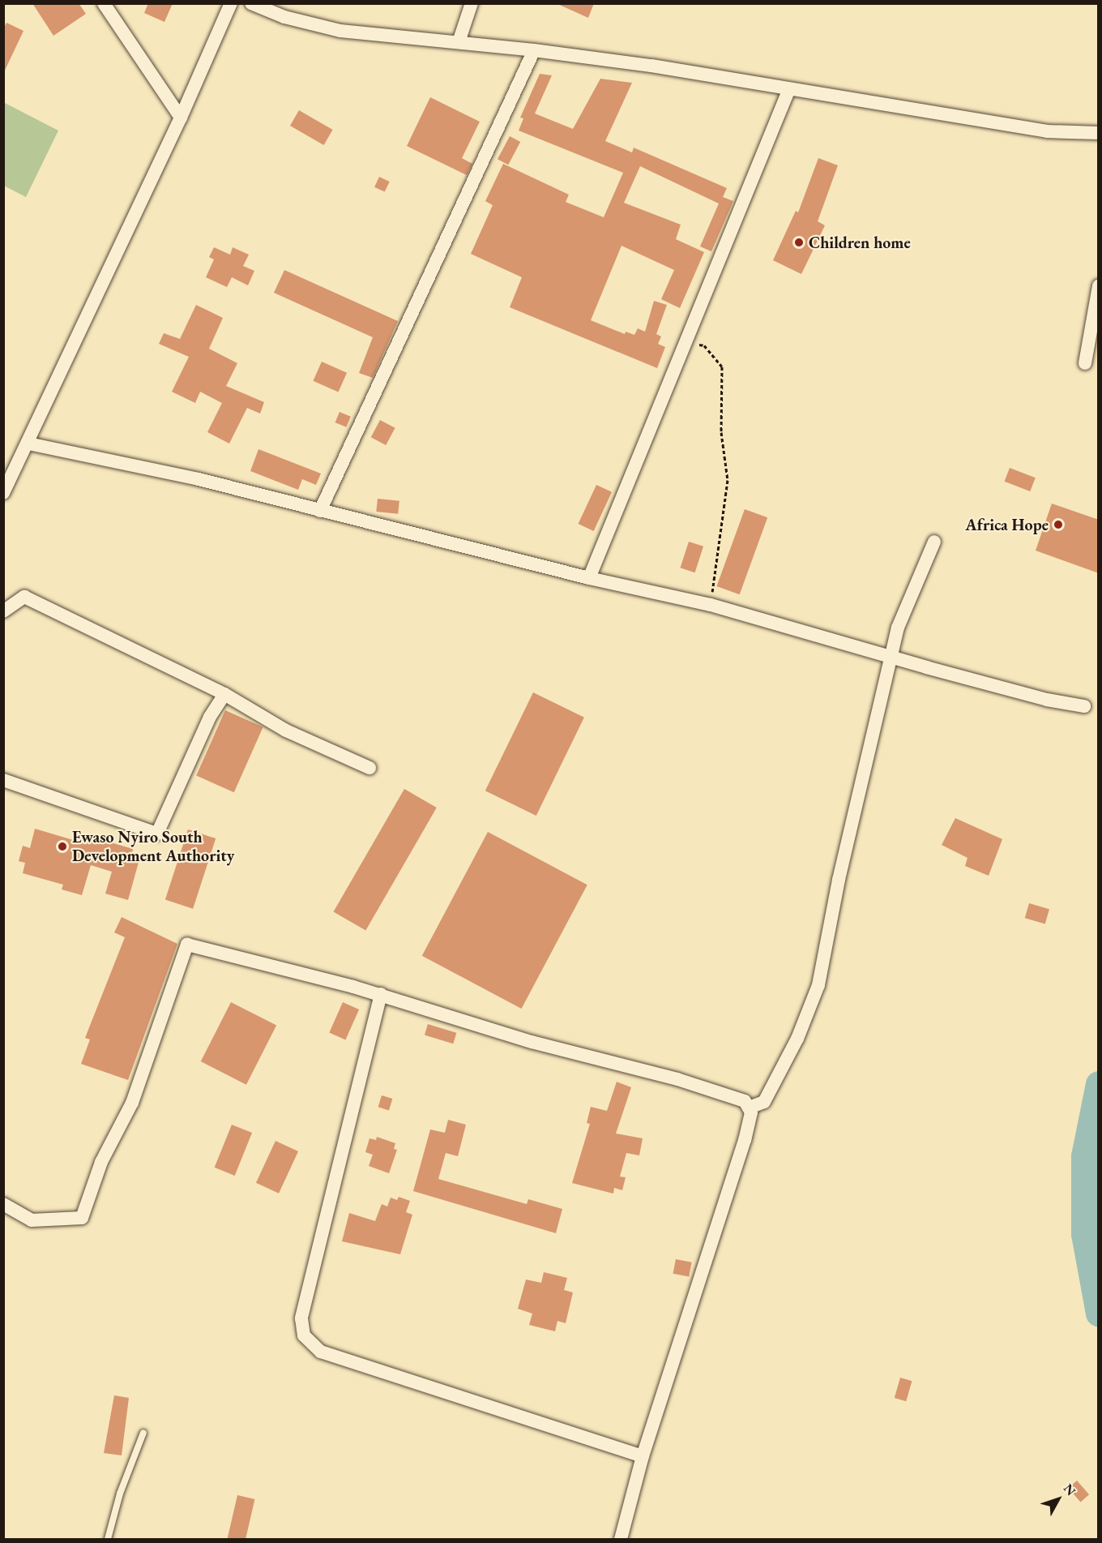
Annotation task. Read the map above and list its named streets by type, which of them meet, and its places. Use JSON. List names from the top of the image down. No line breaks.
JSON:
{"places":["Children home","Africa Hope","Ewaso Nyiro South Development Authority"],"north":"top right"}
